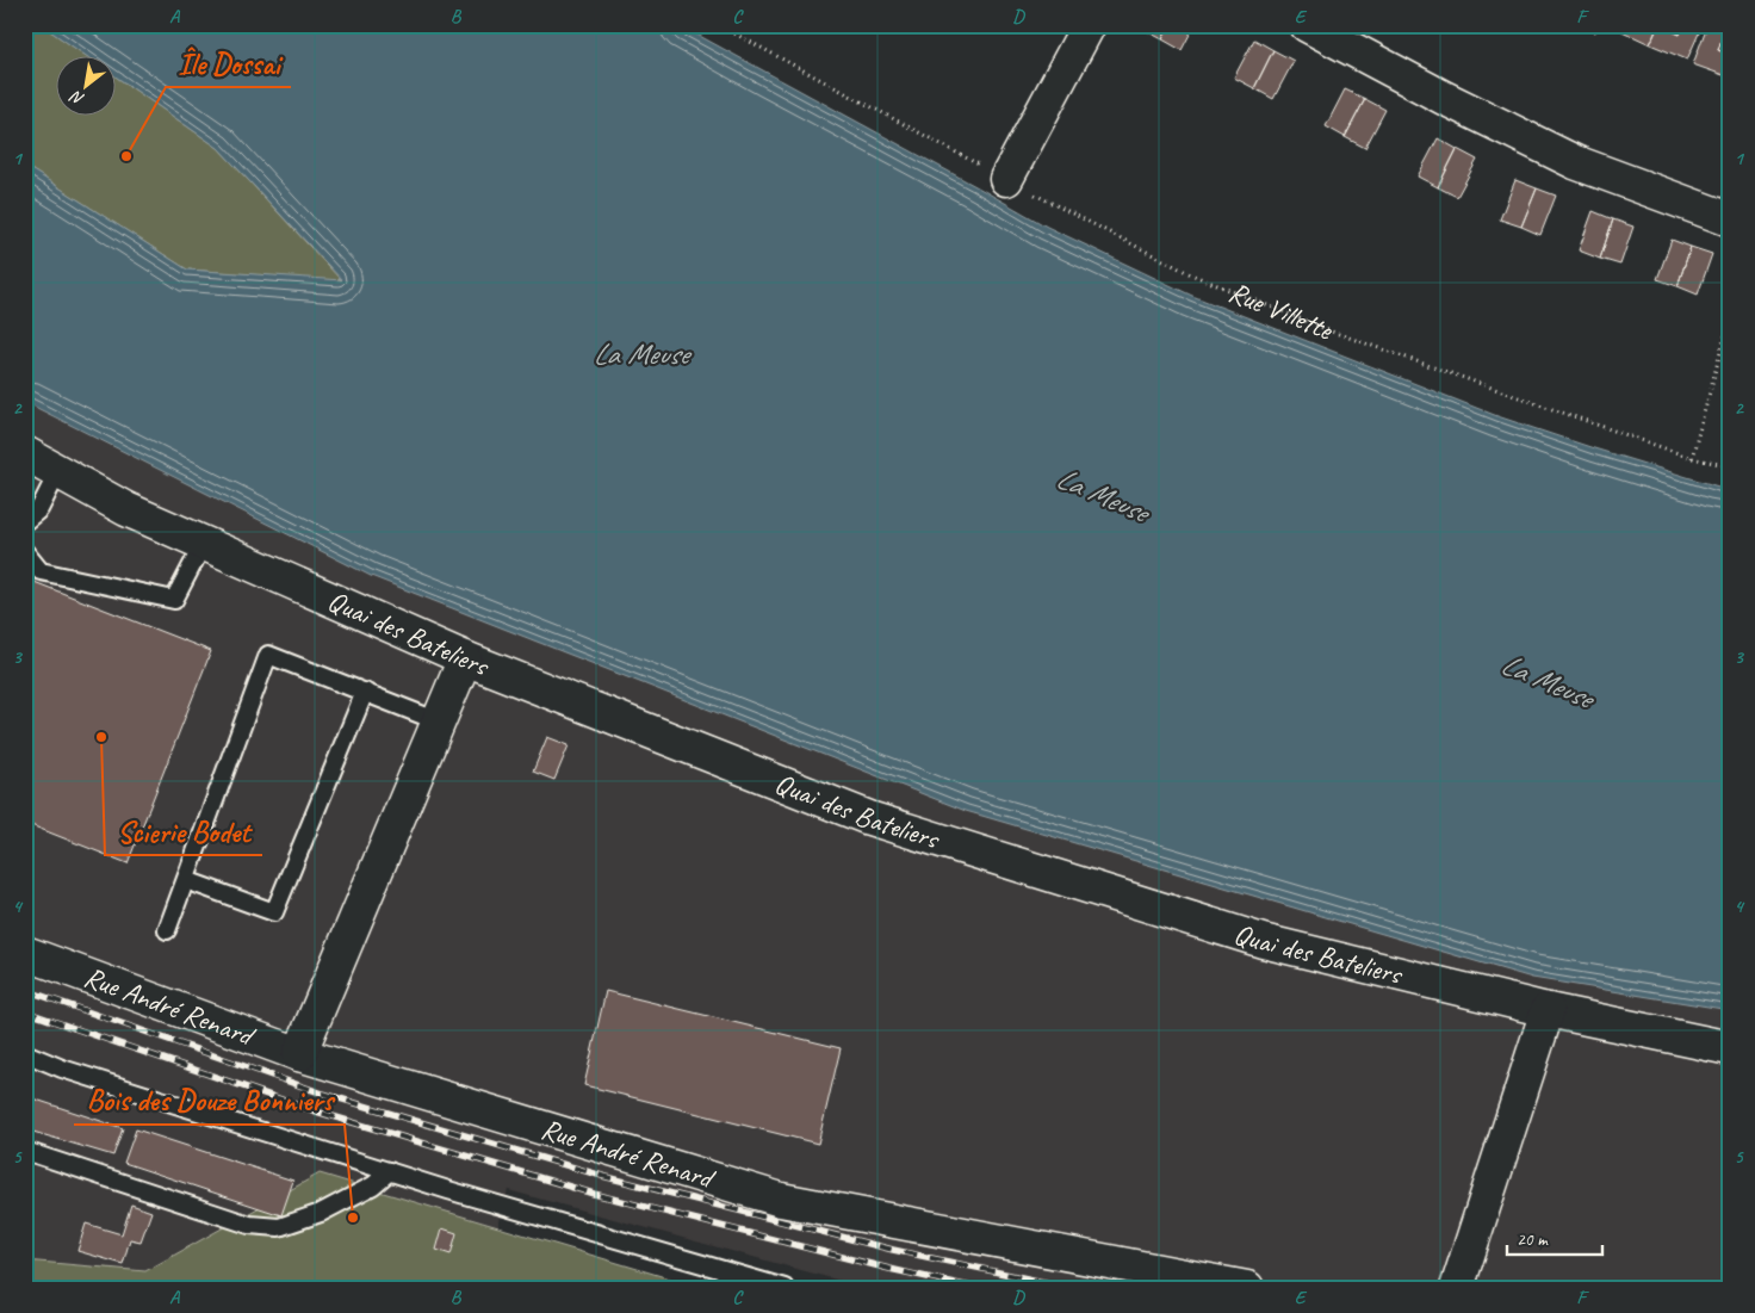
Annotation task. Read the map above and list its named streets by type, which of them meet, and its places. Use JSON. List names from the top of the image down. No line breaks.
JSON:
{"streets":{"street":["Quai des Bateliers","Rue André Renard"],"path":["Rue Villette"]},"water":["La Meuse"],"places":["Île Dossai","Scierie Bodet","Bois des Douze Bonniers"],"scale_bar":"20 m","north":"bottom left","grid":{"columns":["A","B","C","D","E","F"],"rows":["1","2","3","4","5"]}}
